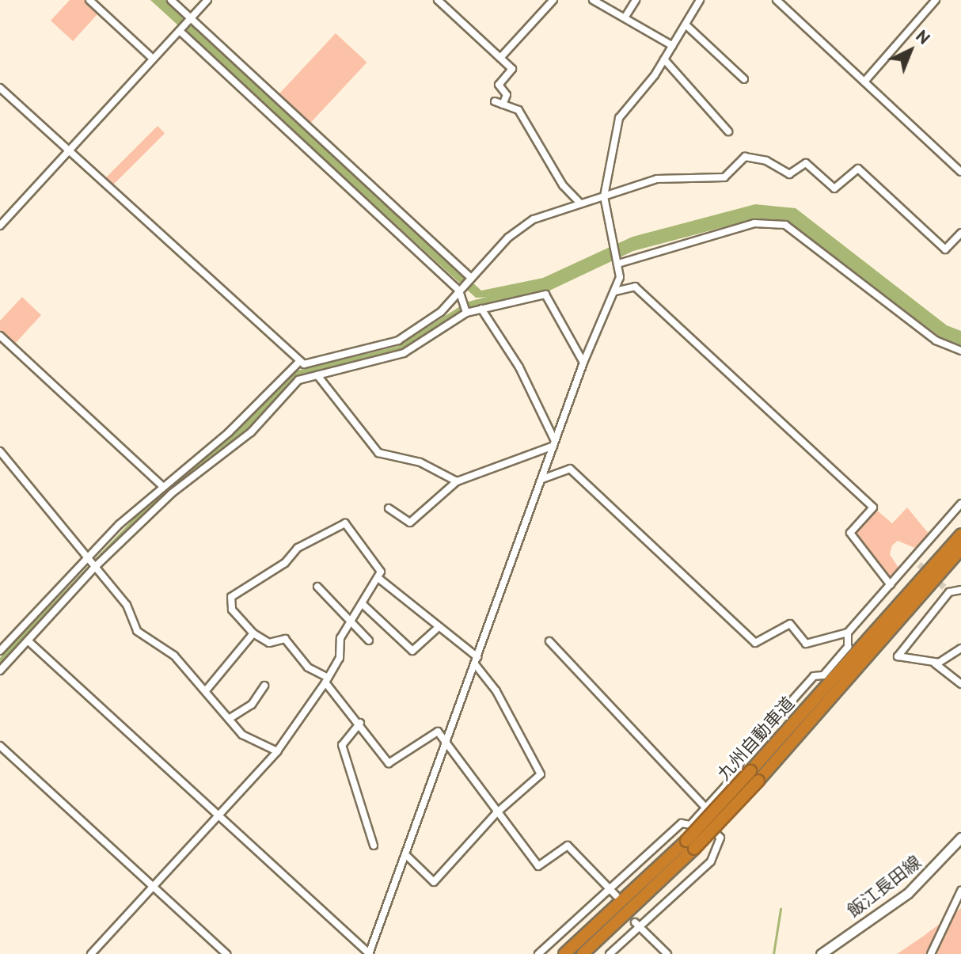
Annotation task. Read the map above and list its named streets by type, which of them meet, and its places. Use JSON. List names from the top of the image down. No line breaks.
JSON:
{"streets":{"highway":["九州自動車道"],"main road":["飯江長田線"]},"north":"top right"}
